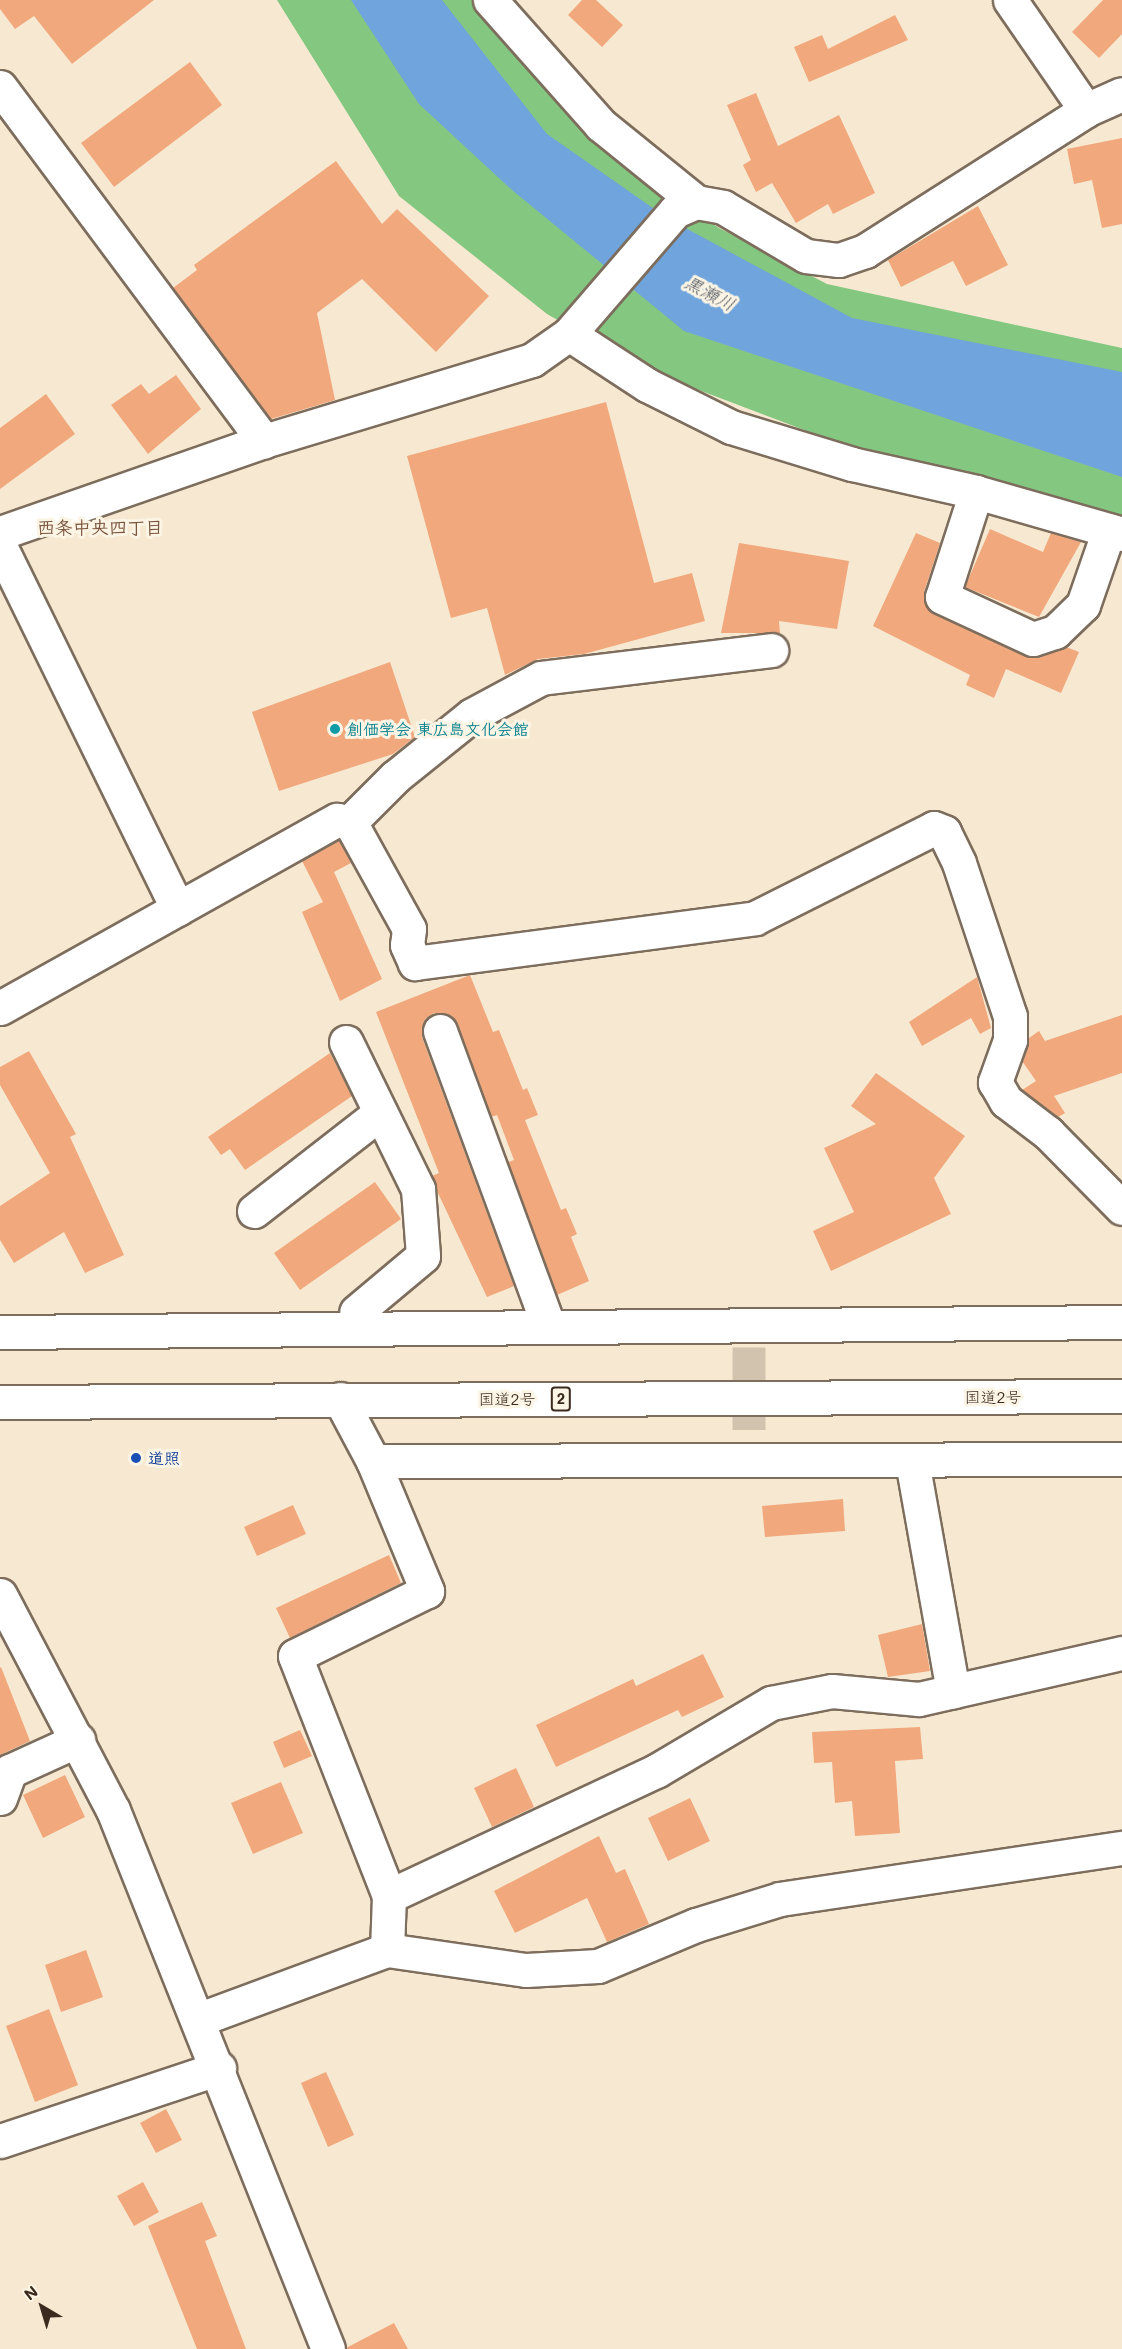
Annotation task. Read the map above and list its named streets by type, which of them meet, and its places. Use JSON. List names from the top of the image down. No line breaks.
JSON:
{"streets":{"main road":["国道2号","2"]},"districts":["西条中央四丁目"],"water":["黒瀬川"],"places":["創価学会 東広島文化会館","道照"],"north":"top left"}
